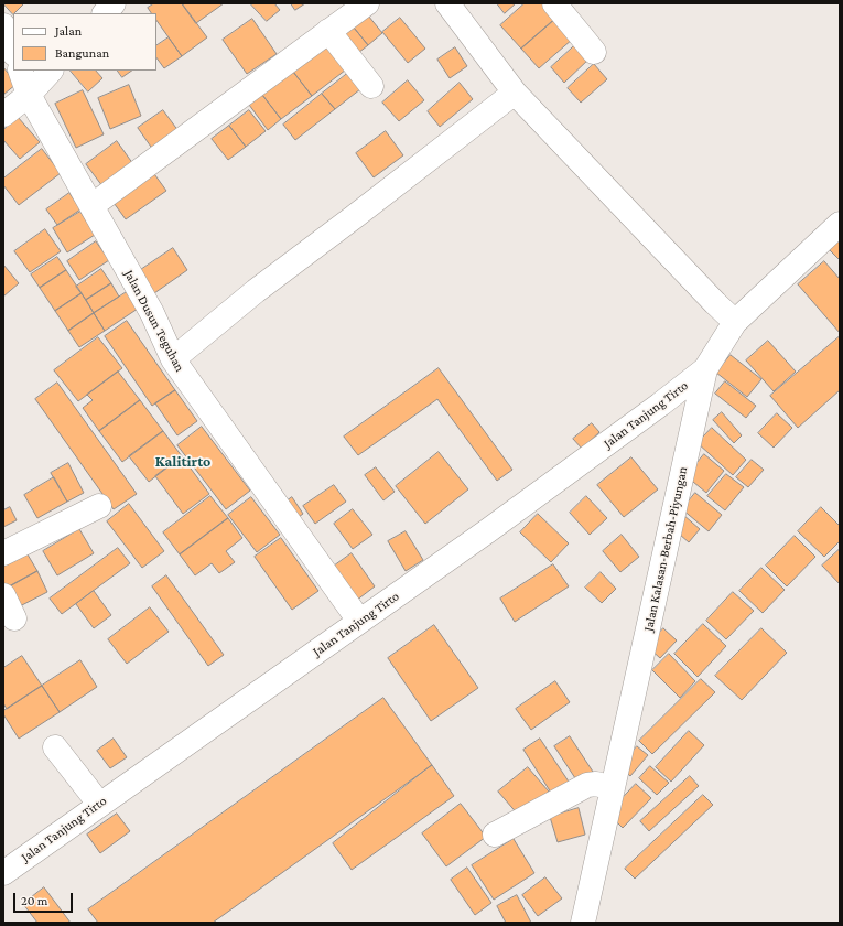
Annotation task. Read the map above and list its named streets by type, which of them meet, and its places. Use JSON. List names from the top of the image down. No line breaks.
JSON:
{"streets":{"street":["Jalan Dusun Teguhan","Jalan Tanjung Tirto","Jalan Kalasan-Berbah-Piyungan"]},"crossings":[["Jalan Dusun Teguhan","Jalan Tanjung Tirto"],["Jalan Tanjung Tirto","Jalan Kalasan-Berbah-Piyungan"]],"districts":["Kalitirto"],"legend":["Jalan","Bangunan"],"scale_bar":"20 m"}
